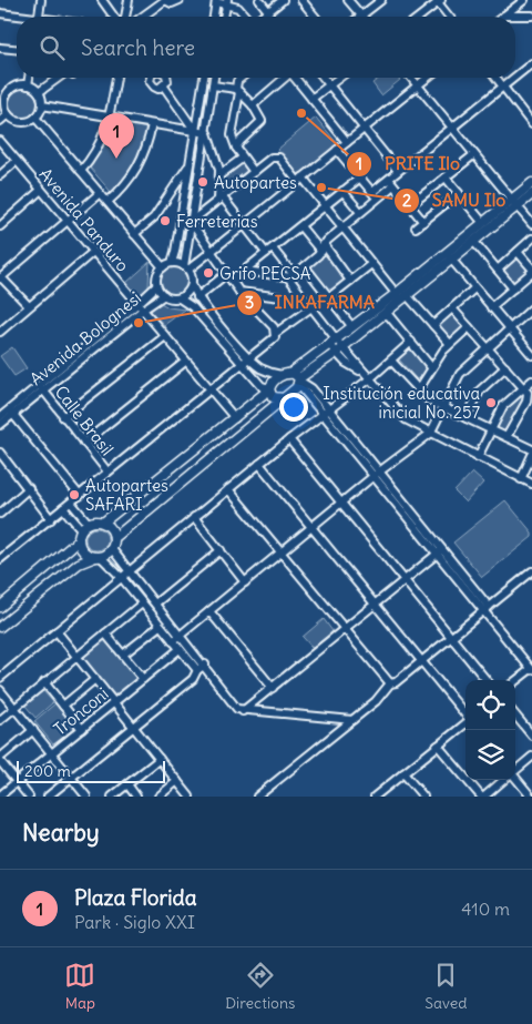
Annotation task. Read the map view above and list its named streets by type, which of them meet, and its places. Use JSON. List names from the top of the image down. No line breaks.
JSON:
{"streets":{"street":["Avenida Panduro","Avenida Bolognesi","Calle Brasil","Tronconi"]},"crossings":[["Avenida Panduro","Avenida Bolognesi"],["Avenida Bolognesi","Calle Brasil"]],"places":["PRITE Ilo","Autopartes","SAMU Ilo","Ferreterias","Grifo PECSA","INKAFARMA","Institución educativa inicial No. 257","Autopartes SAFARI"],"scale_bar":"200 m","page":{"search":"Search here","pins":"1","scale":"200 m","heading":"Nearby","list":[{"mark":"1","name":"Plaza Florida","note":"Park · Siglo XXI","value":"410 m"}],"nav":["Map","Directions","Saved"]}}
